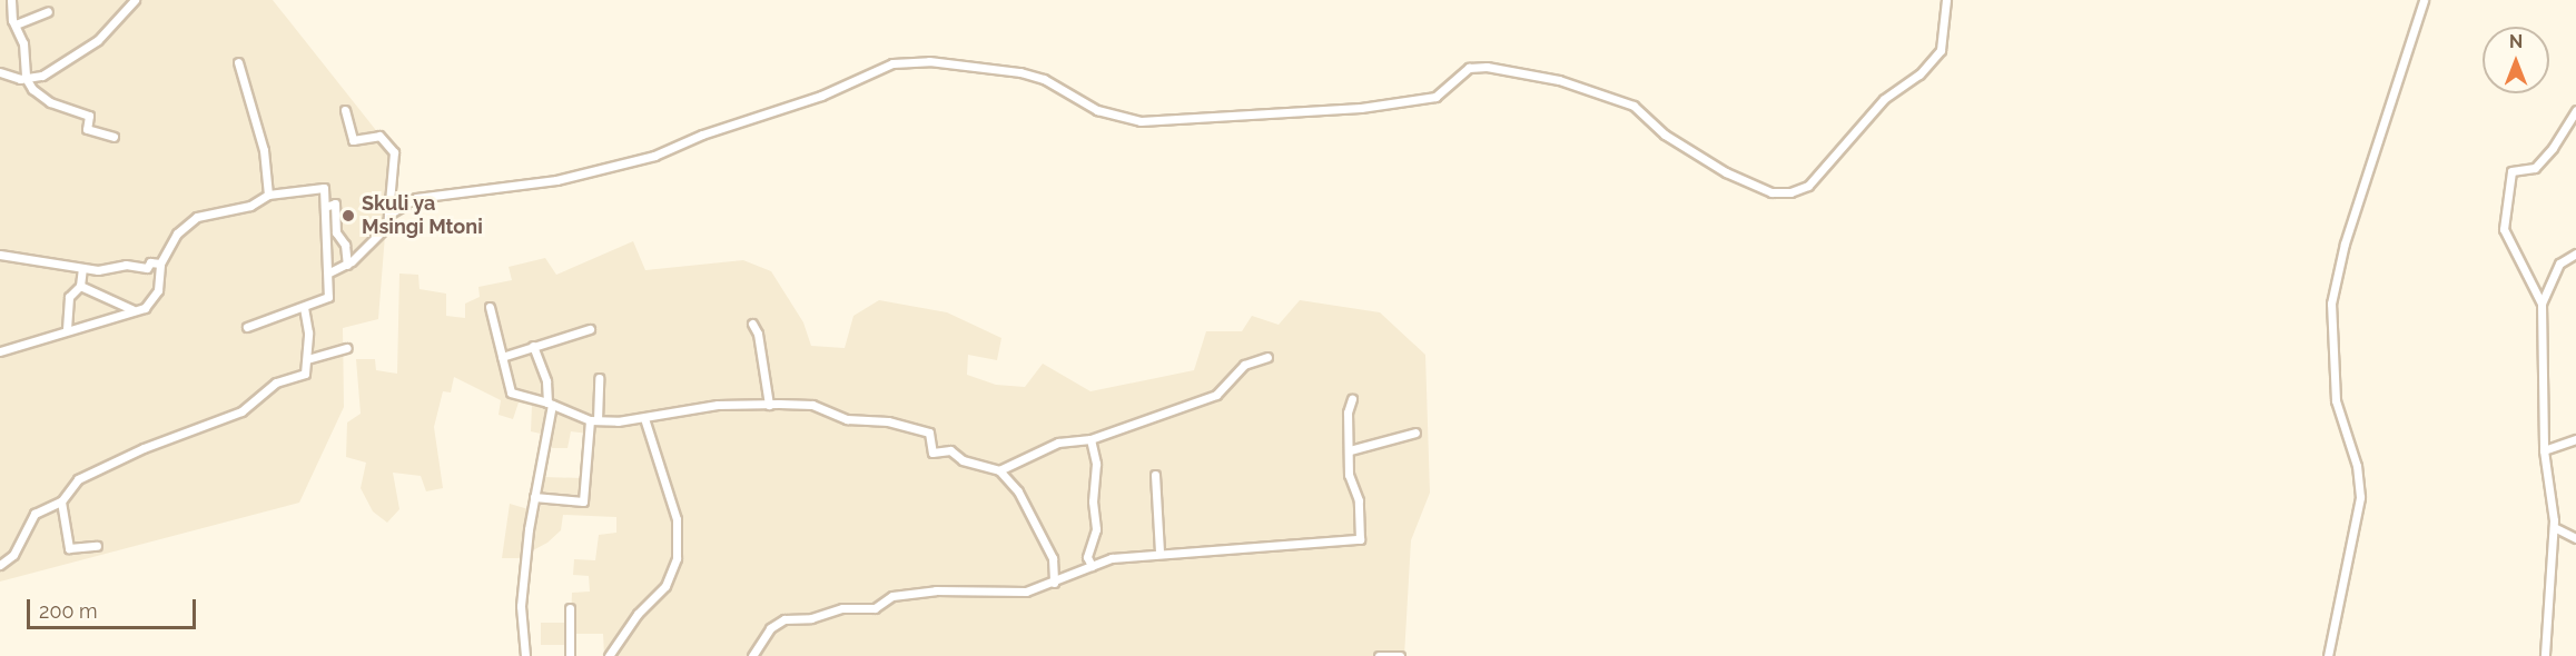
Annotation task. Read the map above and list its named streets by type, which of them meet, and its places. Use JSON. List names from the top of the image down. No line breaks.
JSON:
{"places":["Skuli ya Msingi Mtoni"],"scale_bar":"200 m","north":"top"}
